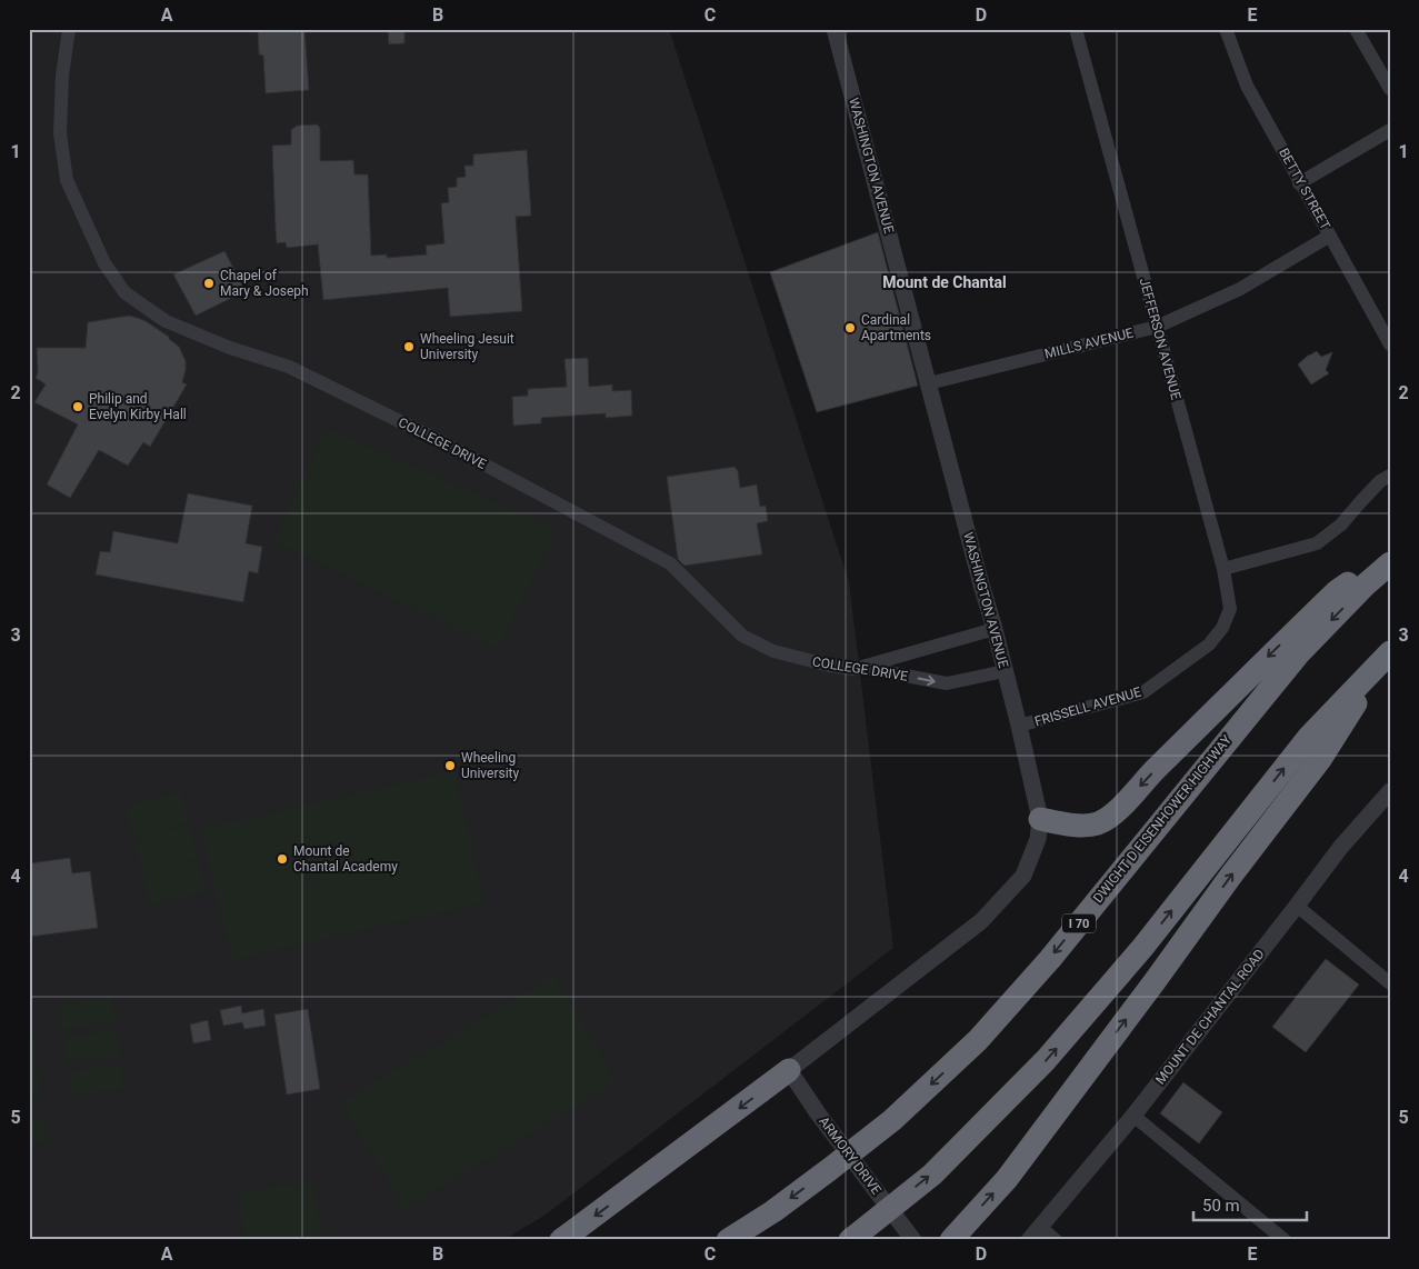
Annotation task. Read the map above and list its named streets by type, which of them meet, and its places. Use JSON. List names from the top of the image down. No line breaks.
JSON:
{"streets":{"highway":["DWIGHT D EISENHOWER HIGHWAY","I 70"],"street":["WASHINGTON AVENUE","BETTY STREET","JEFFERSON AVENUE","MILLS AVENUE","COLLEGE DRIVE","FRISSELL AVENUE","MOUNT DE CHANTAL ROAD","ARMORY DRIVE"]},"crossings":[["WASHINGTON AVENUE","MILLS AVENUE"],["WASHINGTON AVENUE","COLLEGE DRIVE"],["WASHINGTON AVENUE","FRISSELL AVENUE"],["WASHINGTON AVENUE","ARMORY DRIVE"],["BETTY STREET","MILLS AVENUE"],["JEFFERSON AVENUE","MILLS AVENUE"],["JEFFERSON AVENUE","FRISSELL AVENUE"]],"districts":["Mount de Chantal"],"places":["Chapel of Mary & Joseph","Cardinal Apartments","Wheeling Jesuit University","Philip and Evelyn Kirby Hall","Wheeling University","Mount de Chantal Academy"],"scale_bar":"50 m","grid":{"columns":["A","B","C","D","E"],"rows":["1","2","3","4","5"]}}
